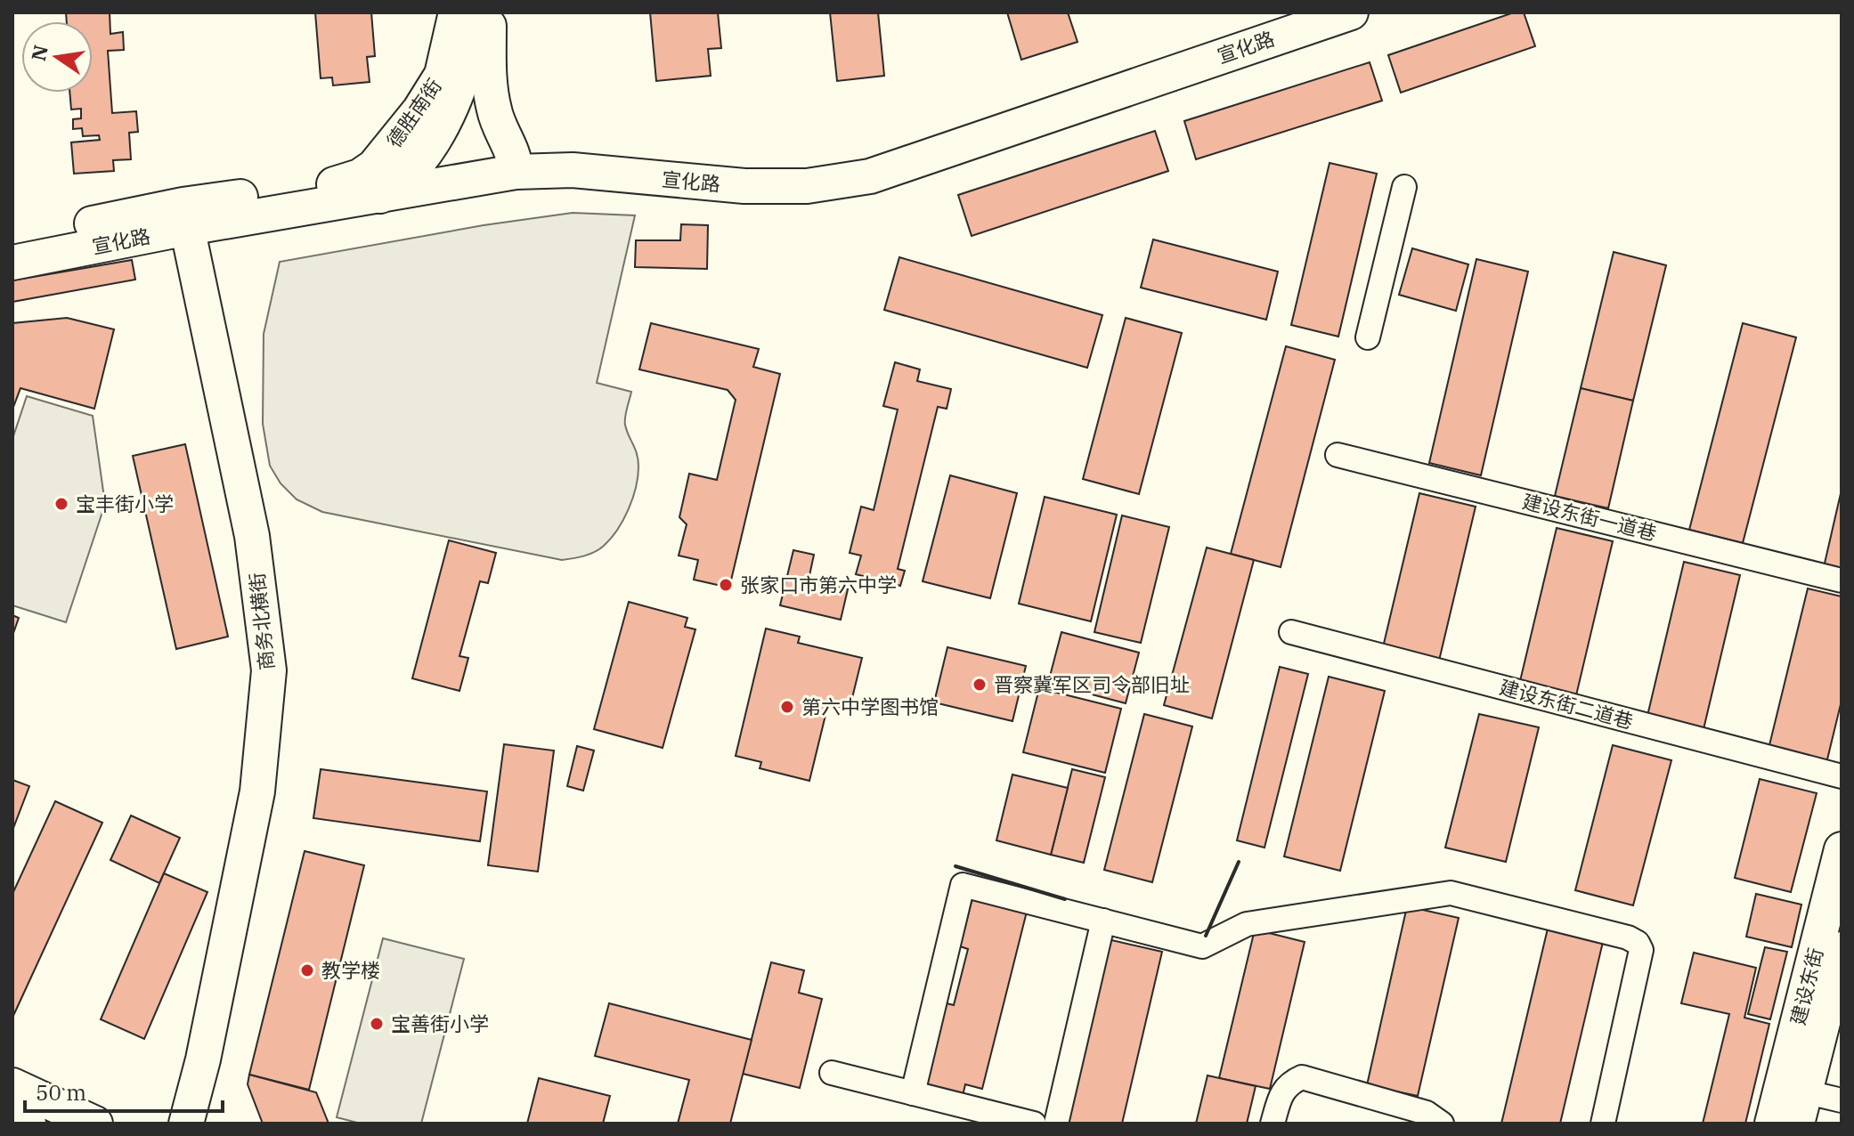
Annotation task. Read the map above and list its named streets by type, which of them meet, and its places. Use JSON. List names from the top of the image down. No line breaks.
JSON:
{"streets":{"main road":["宣化路","德胜南街","商务北横街","建设东街"],"street":["建设东街一道巷","建设东街二道巷"]},"crossings":[["宣化路","德胜南街"],["宣化路","商务北横街"]],"places":["宝丰街小学","张家口市第六中学","晋察冀军区司令部旧址","第六中学图书馆","教学楼","宝善街小学"],"scale_bar":"50 m","north":"left"}
